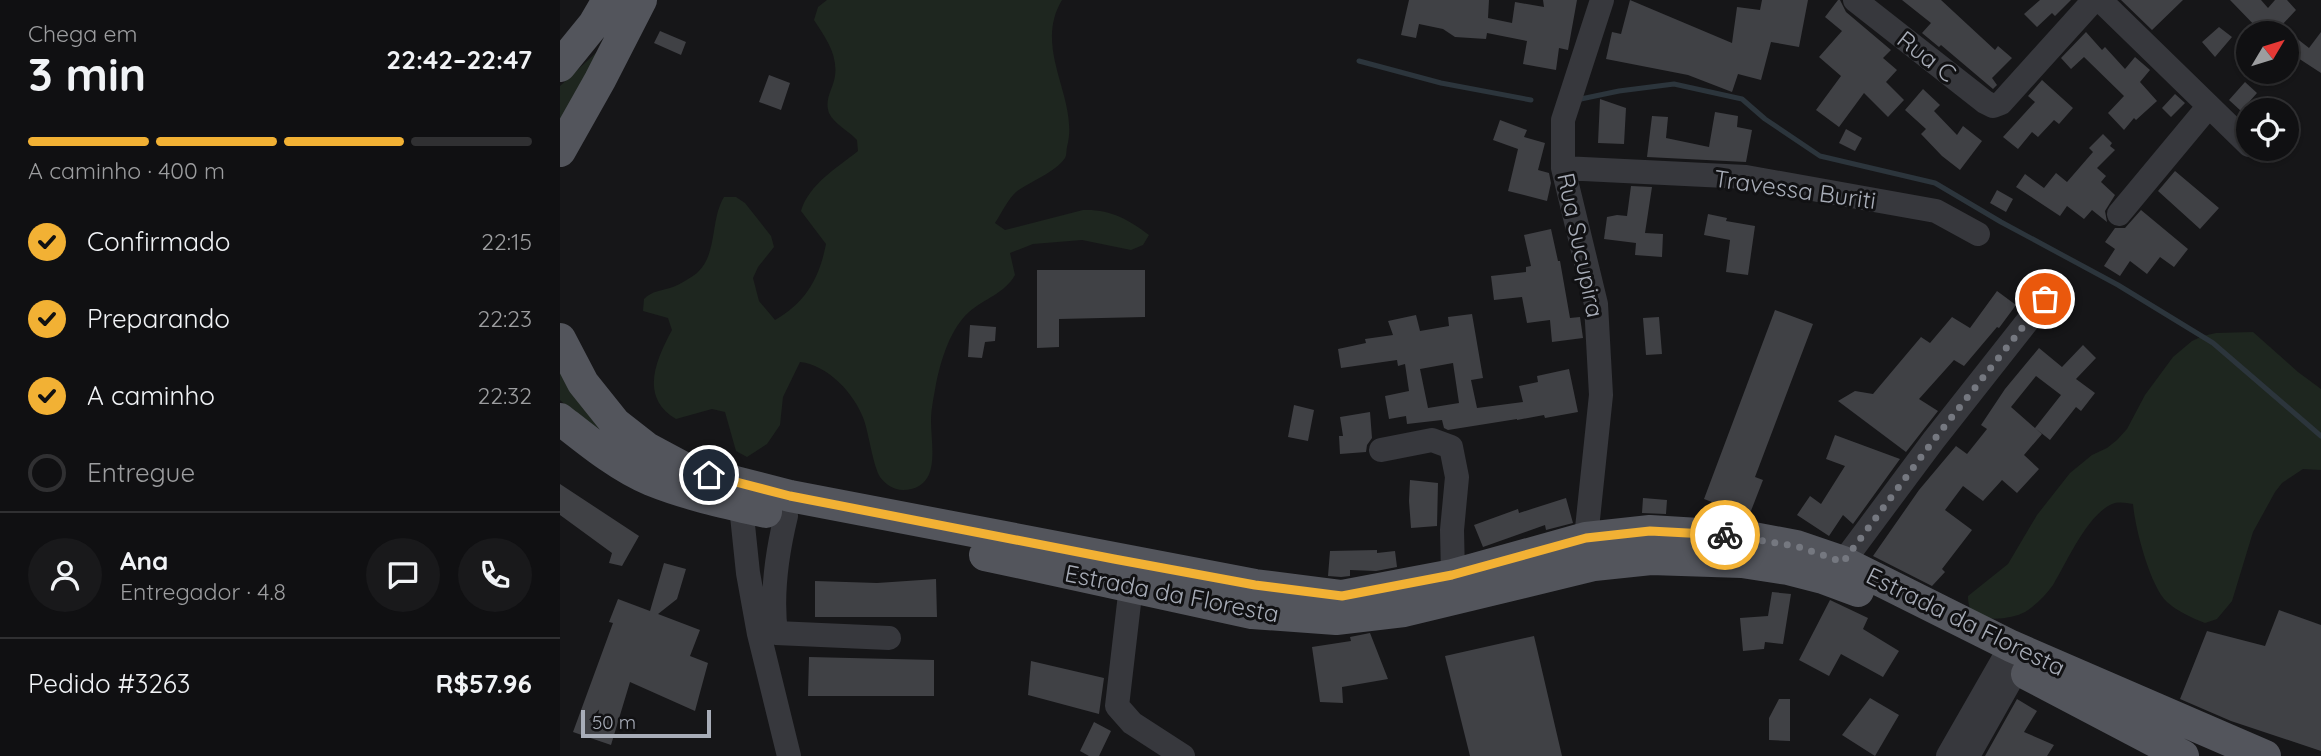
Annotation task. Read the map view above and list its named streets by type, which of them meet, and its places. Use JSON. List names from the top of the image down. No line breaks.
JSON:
{"streets":{"main road":["Estrada da Floresta"],"street":["Rua C","Travessa Buriti","Rua Sucupira"]},"crossings":[["Travessa Buriti","Rua Sucupira"],["Rua Sucupira","Estrada da Floresta"]],"scale_bar":"50 m","north":"top right","page":{"heading":["3 min","Chega em","22:42–22:47"],"panel":["Ana","Entregador · 4.8","Pedido #3263","R$57.96"],"bar":"A caminho · 400 m","list":[["Confirmado","22:15"],["Preparando","22:23"],["A caminho","22:32"],"Entregue"],"scale":"50 m"}}
